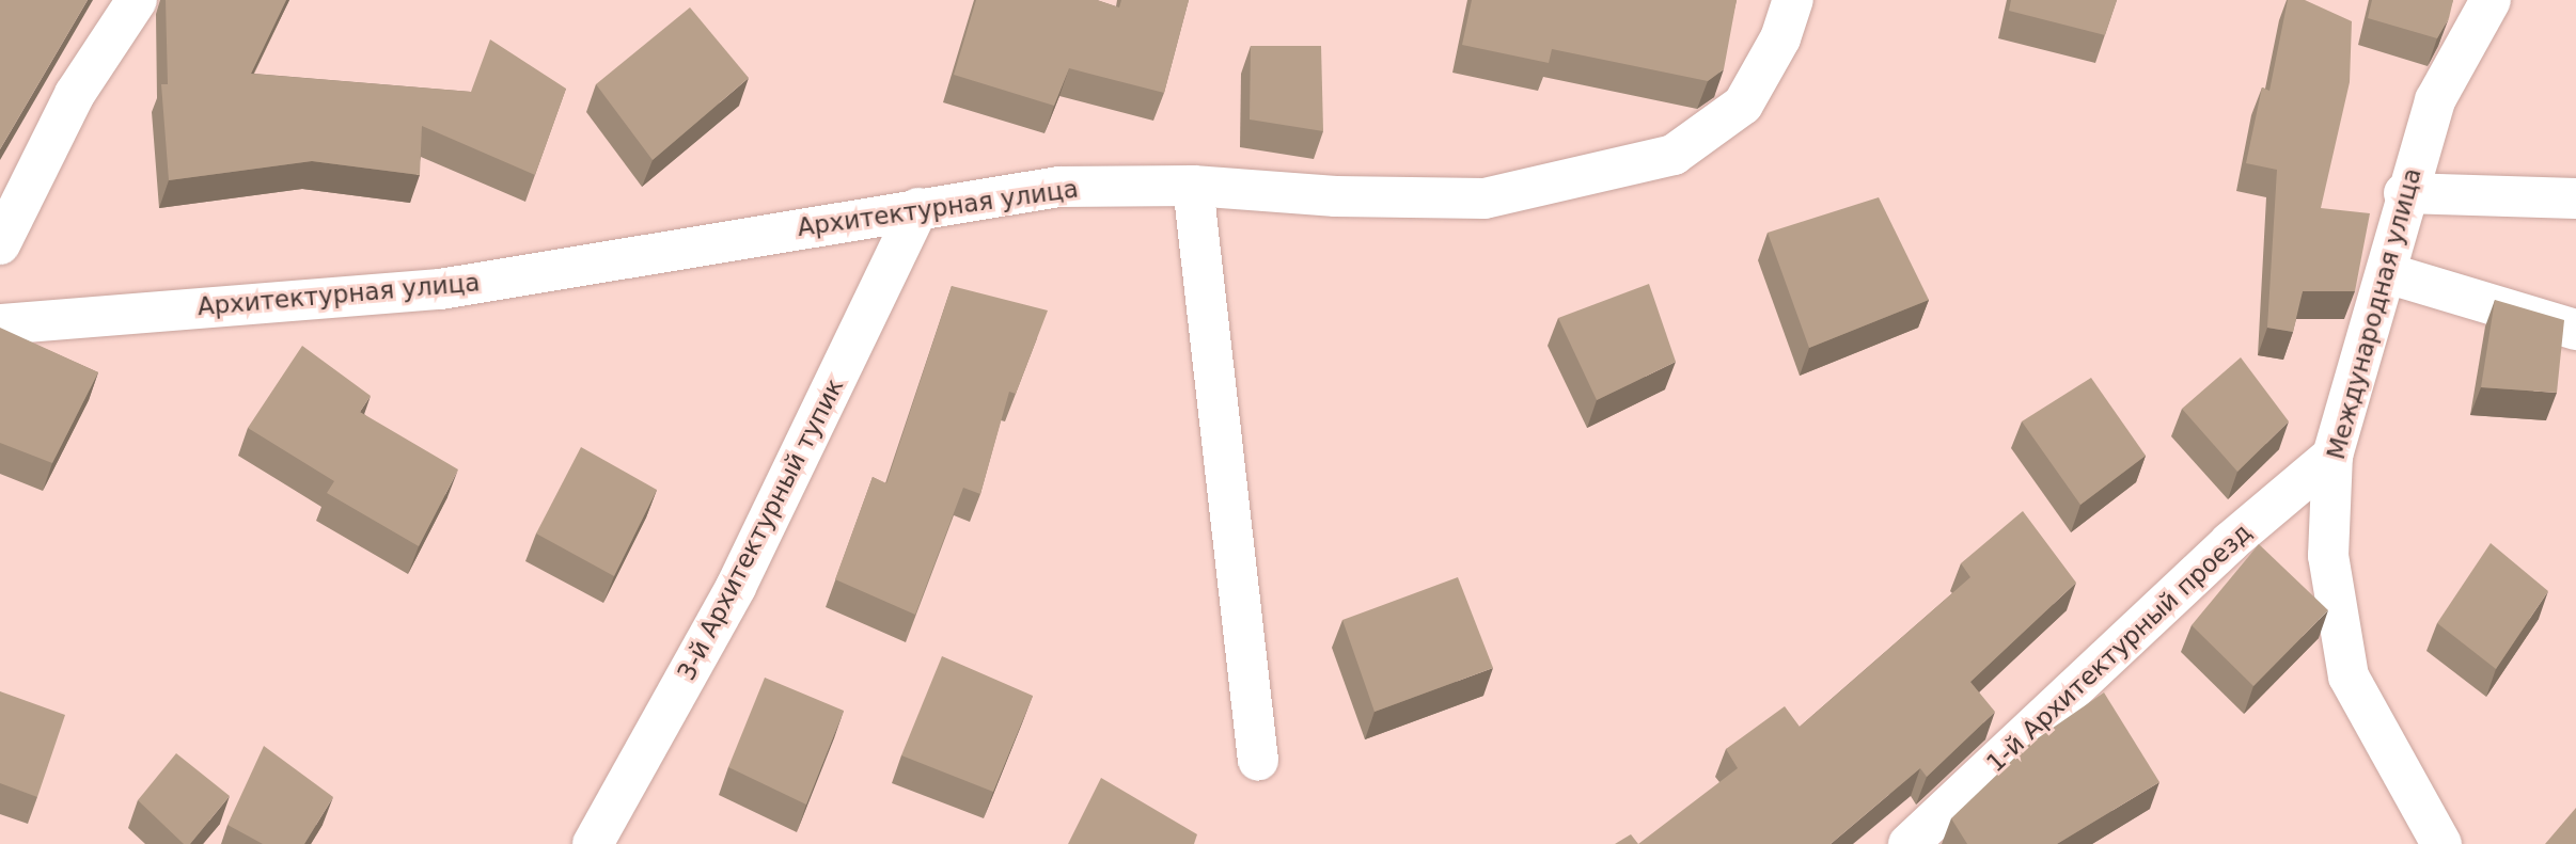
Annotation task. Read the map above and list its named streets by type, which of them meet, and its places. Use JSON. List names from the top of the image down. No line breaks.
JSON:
{"streets":{"street":["Архитектурная улица","Международная улица","3-й Архитектурный тупик","1-й Архитектурный проезд"]},"crossings":[["Архитектурная улица","3-й Архитектурный тупик"],["Международная улица","1-й Архитектурный проезд"]]}
